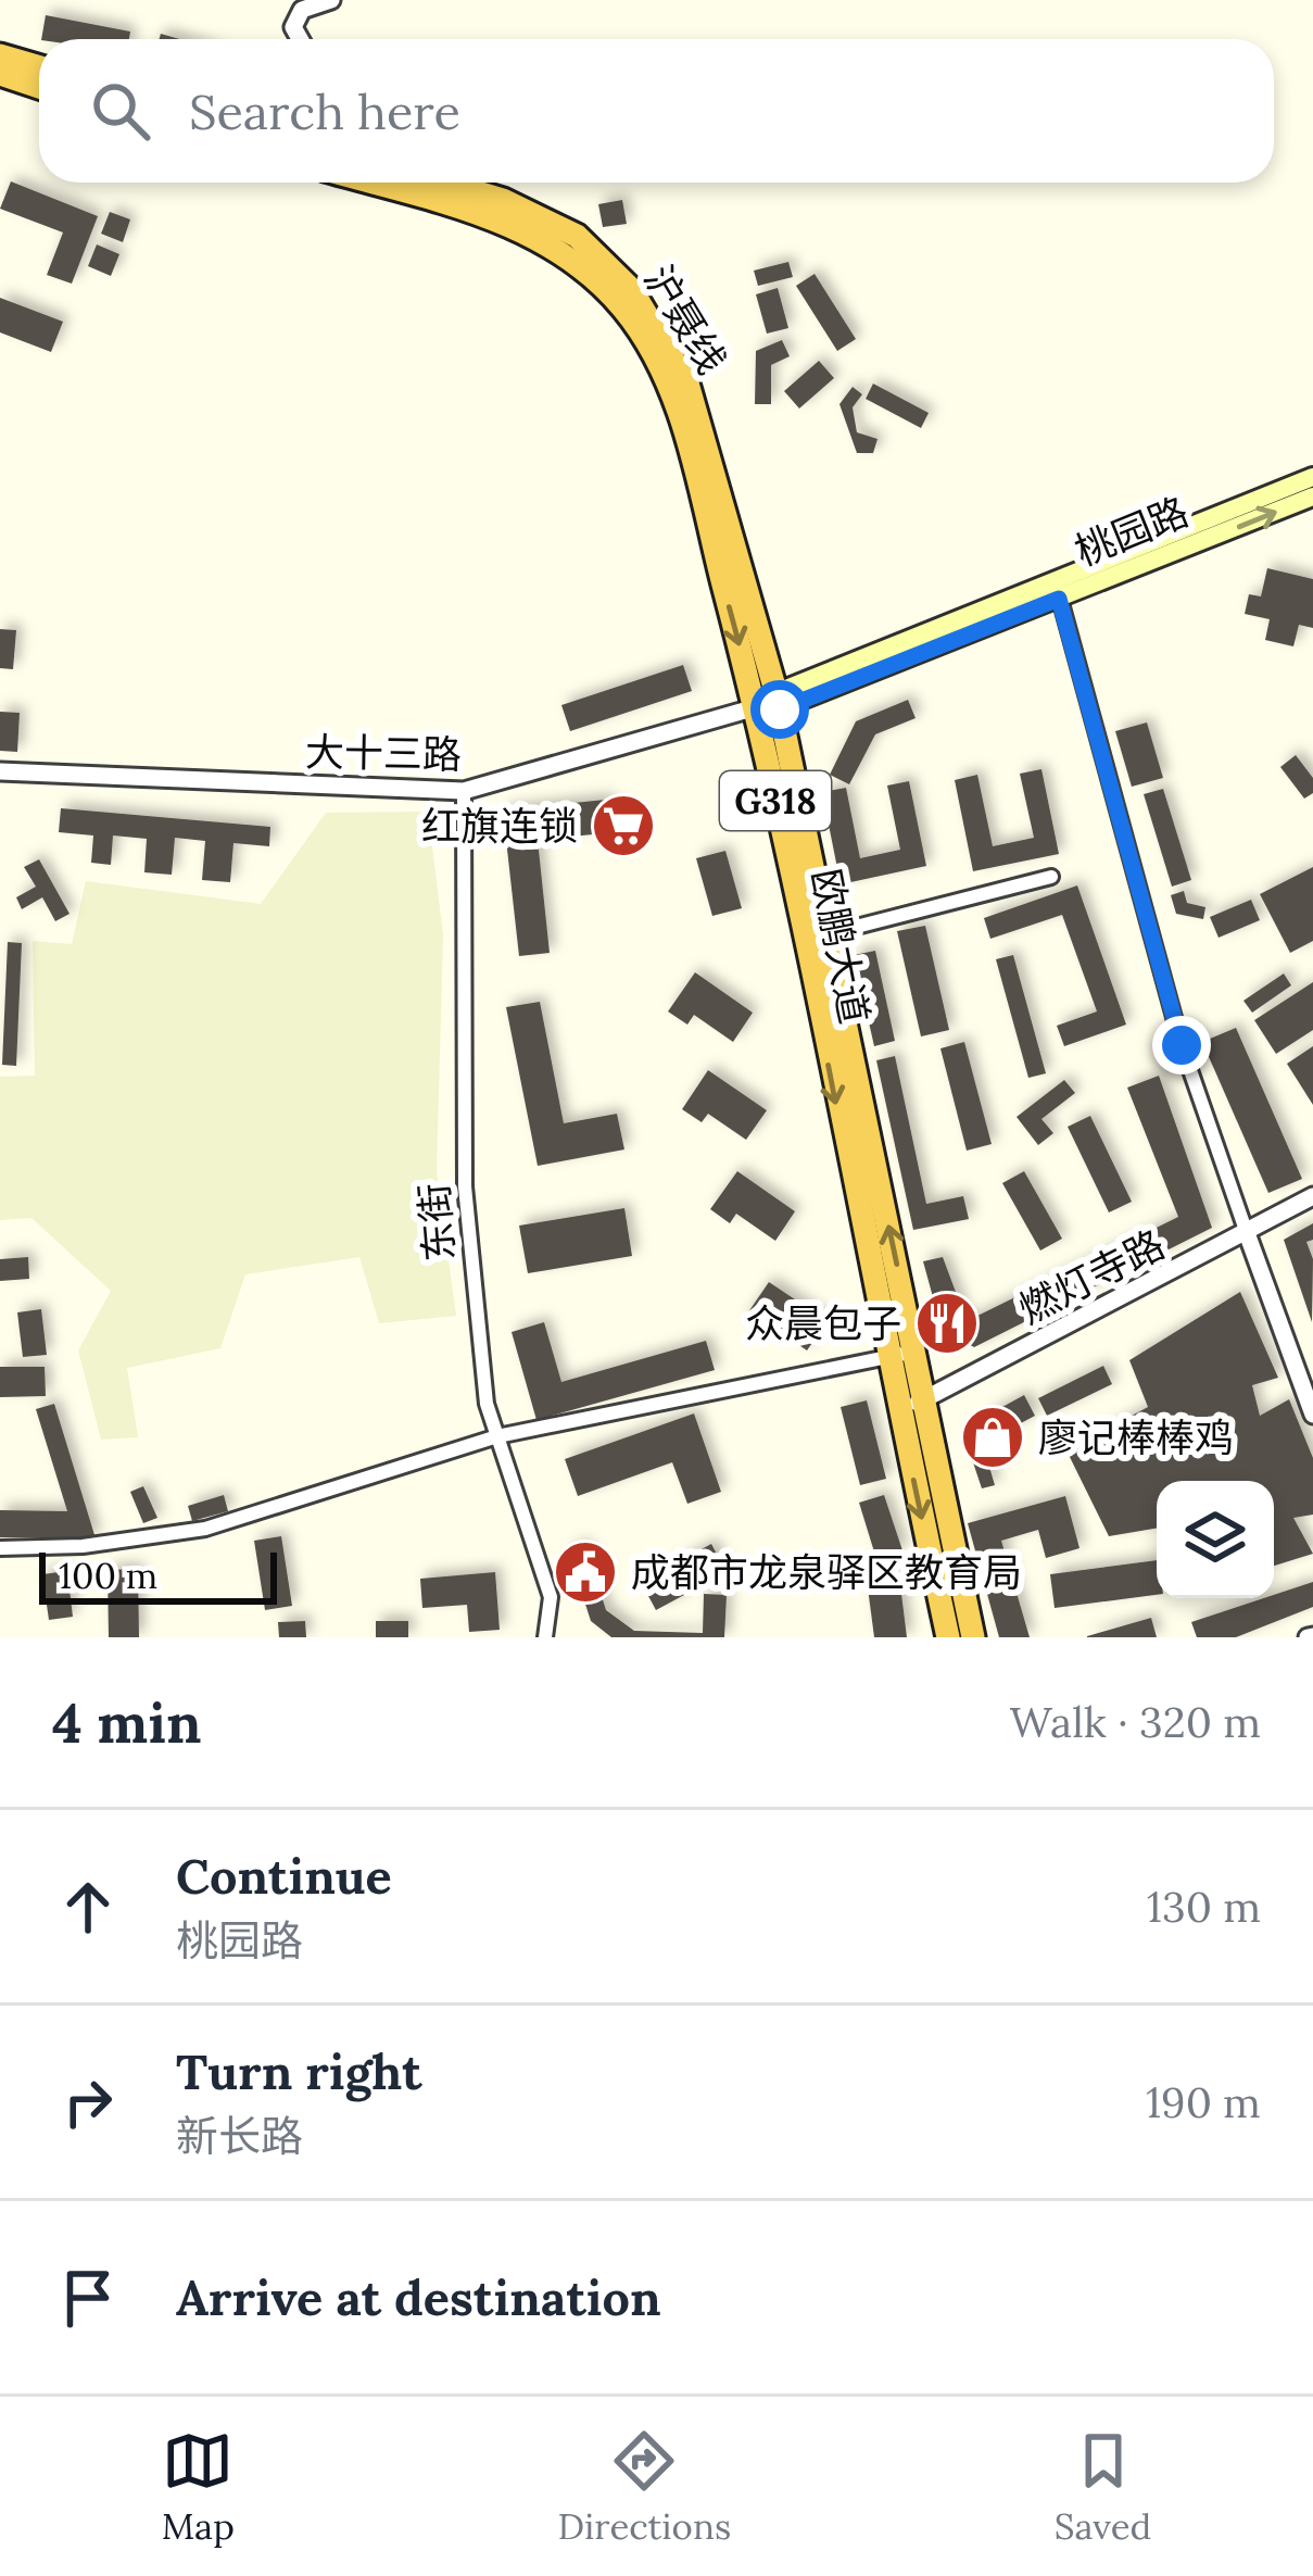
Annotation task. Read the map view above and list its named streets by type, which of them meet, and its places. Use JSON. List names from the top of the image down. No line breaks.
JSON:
{"streets":{"highway":["沪聂线","G318","欧鹏大道"],"main road":["桃园路"],"street":["大十三路","东街","燃灯寺路"]},"crossings":[["沪聂线","桃园路"],["沪聂线","大十三路"],["沪聂线","欧鹏大道"],["桃园路","大十三路"],["桃园路","欧鹏大道"],["大十三路","欧鹏大道"],["大十三路","东街"],["欧鹏大道","燃灯寺路"]],"places":{"supermarket":["红旗连锁"],"restaurant":["众晨包子"],"shop":["廖记棒棒鸡"],"public building":["成都市龙泉驿区教育局"]},"scale_bar":"100 m","page":{"search":"Search here","scale":"100 m","heading":["4 min","Walk · 320 m"],"list":[["Continue","桃园路","130 m"],["Turn right","新长路","190 m"],"Arrive at destination"],"nav":["Map","Directions","Saved"]}}
